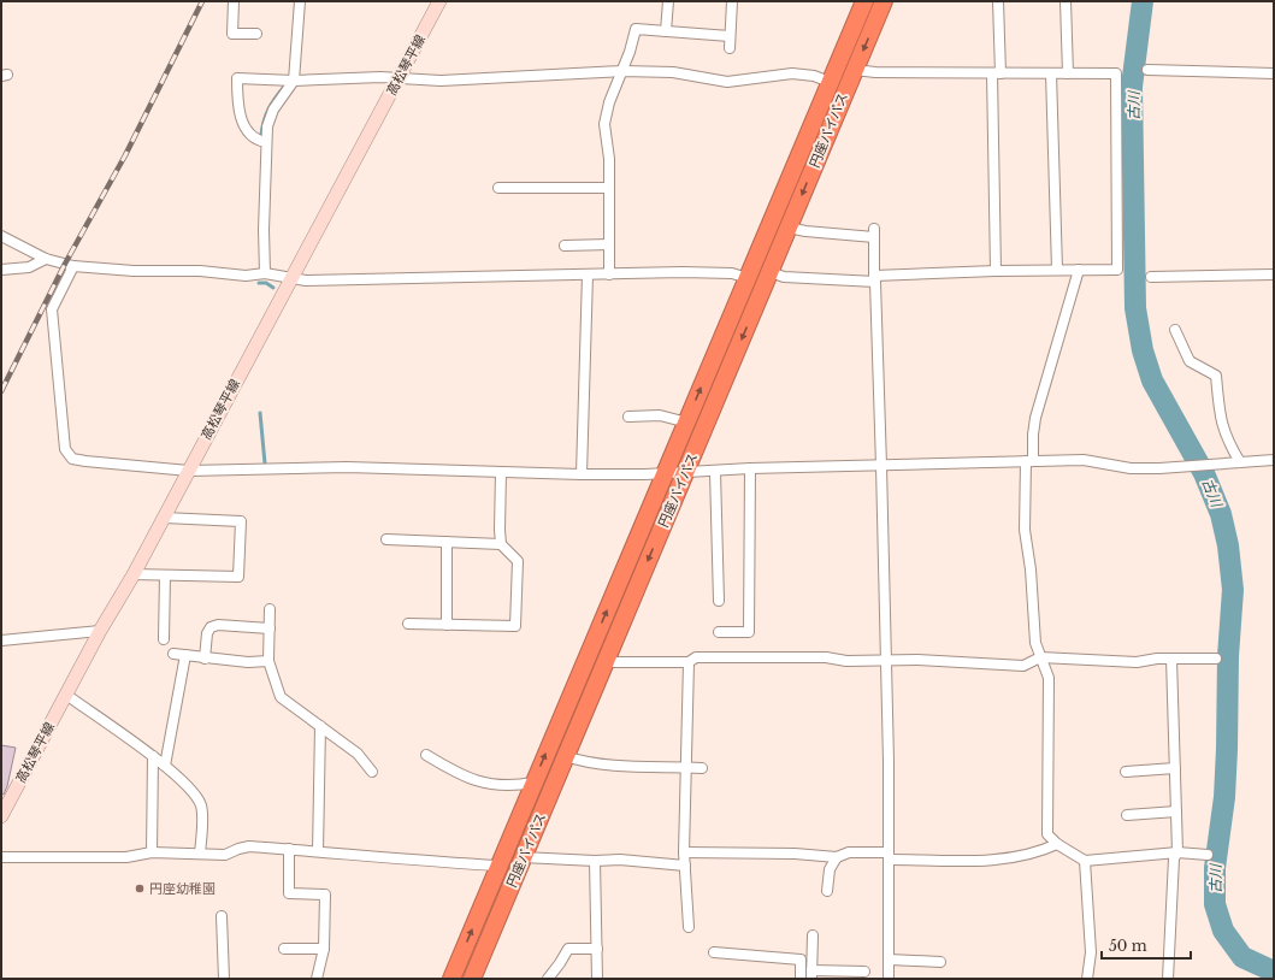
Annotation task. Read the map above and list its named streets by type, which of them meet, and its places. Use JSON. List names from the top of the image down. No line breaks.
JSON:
{"streets":{"highway":["円座バイパス"],"main road":["高松琴平線"]},"water":["古川"],"places":["円座幼稚園"],"scale_bar":"50 m"}
